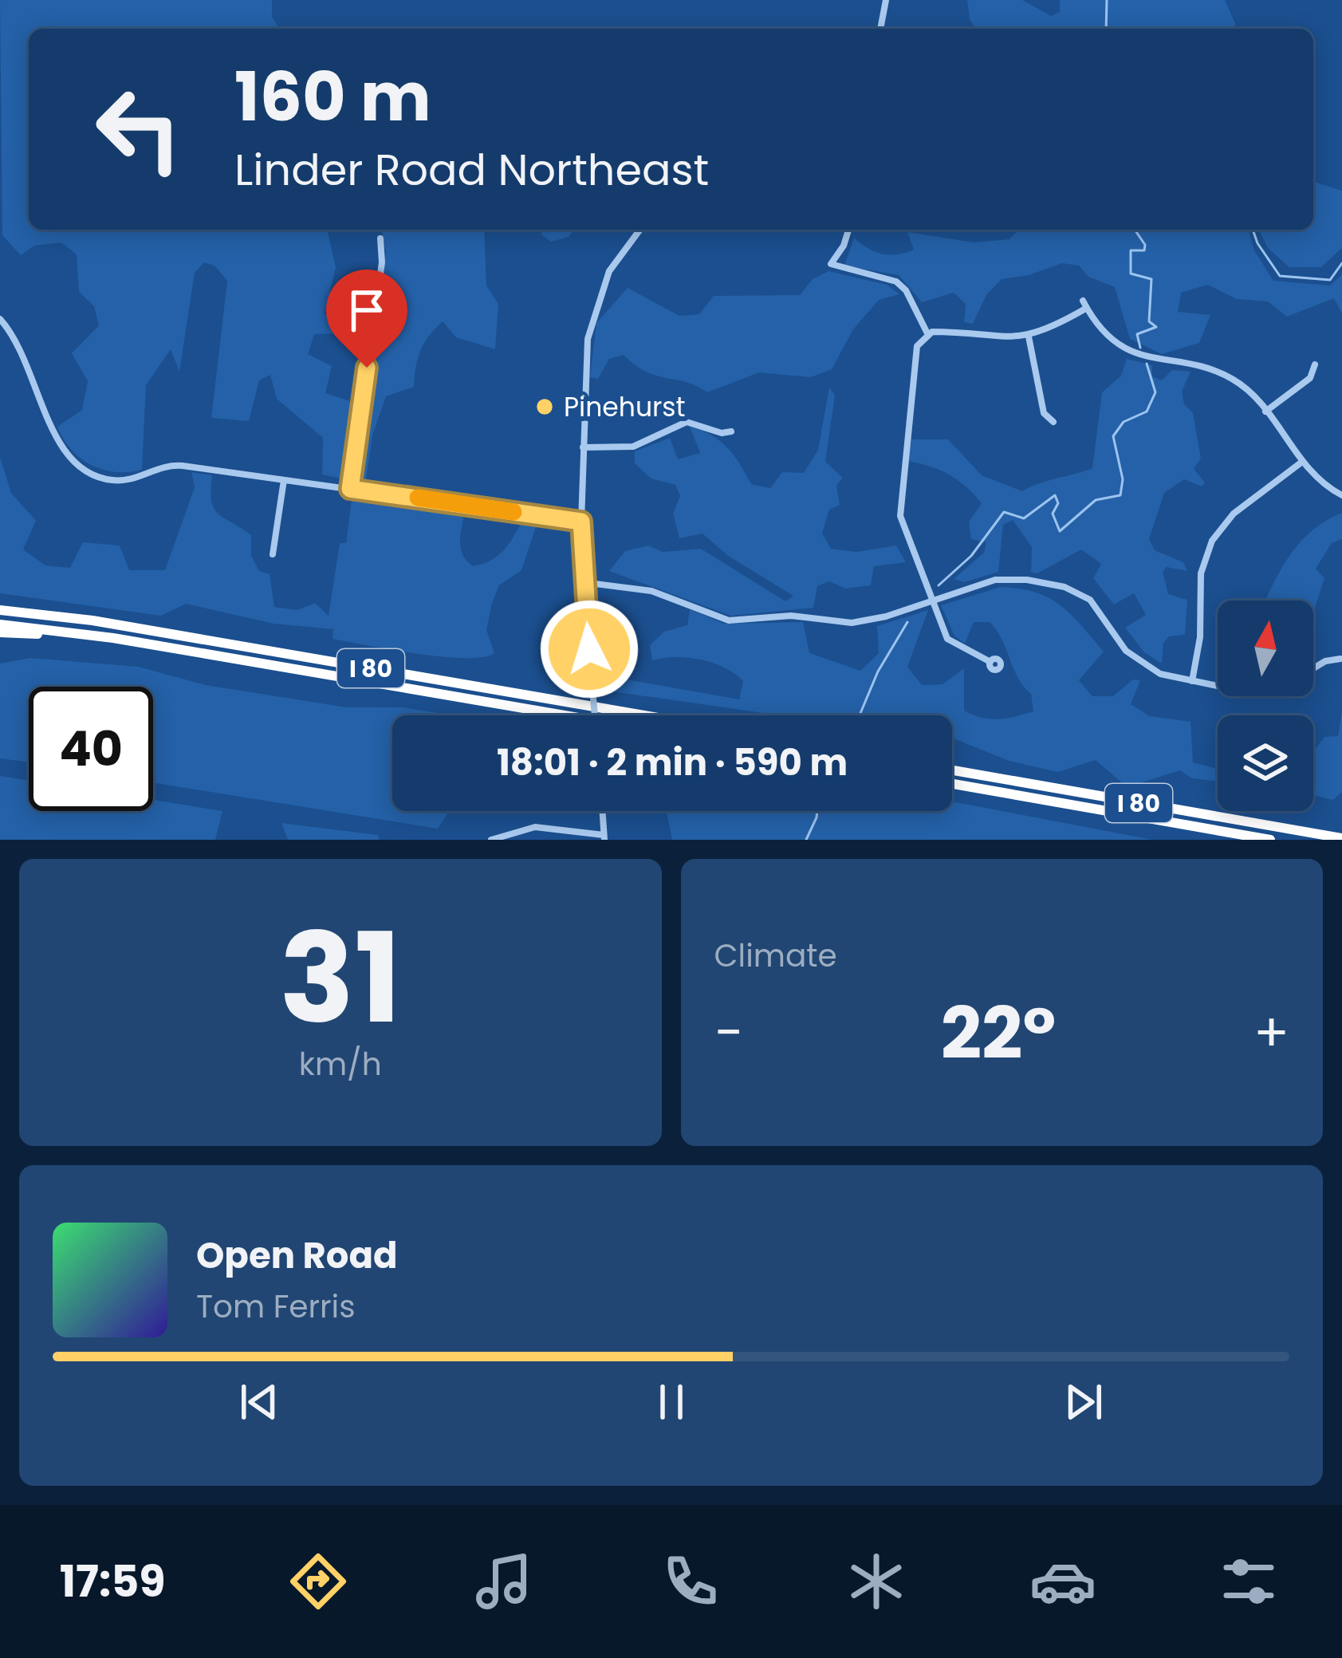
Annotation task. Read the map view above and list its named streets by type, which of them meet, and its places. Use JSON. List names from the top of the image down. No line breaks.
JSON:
{"streets":{"highway":["I 80"]},"places":["Pinehurst"],"north":"top","page":{"turn":["160 m","Linder Road Northeast"],"limit":"40","trip":"18:01 · 2 min · 590 m","tile":[["31","km/h"],"Climate"],"heat":["−","22°","+"],"song":["Open Road","Tom Ferris"],"tabs":"17:59"}}
